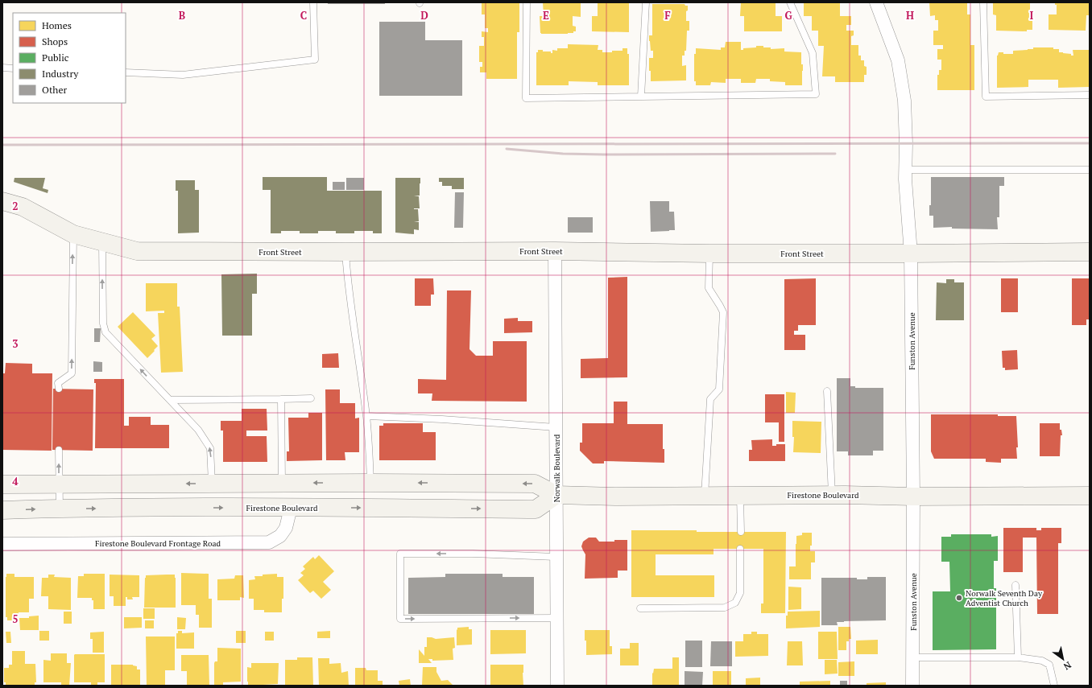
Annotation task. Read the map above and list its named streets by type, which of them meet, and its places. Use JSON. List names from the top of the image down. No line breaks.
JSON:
{"streets":{"street":["Front Street","Funston Avenue","Norwalk Boulevard","Firestone Boulevard","Firestone Boulevard Frontage Road"]},"crossings":[["Front Street","Funston Avenue"],["Front Street","Norwalk Boulevard"],["Funston Avenue","Firestone Boulevard"],["Norwalk Boulevard","Firestone Boulevard"],["Firestone Boulevard","Firestone Boulevard Frontage Road"]],"places":["Norwalk Seventh Day Adventist Church"],"legend":["Homes","Shops","Public","Industry","Other"],"north":"bottom right","grid":{"columns":["B","C","D","E","F","G","H","I"],"rows":["2","3","4","5"]}}
